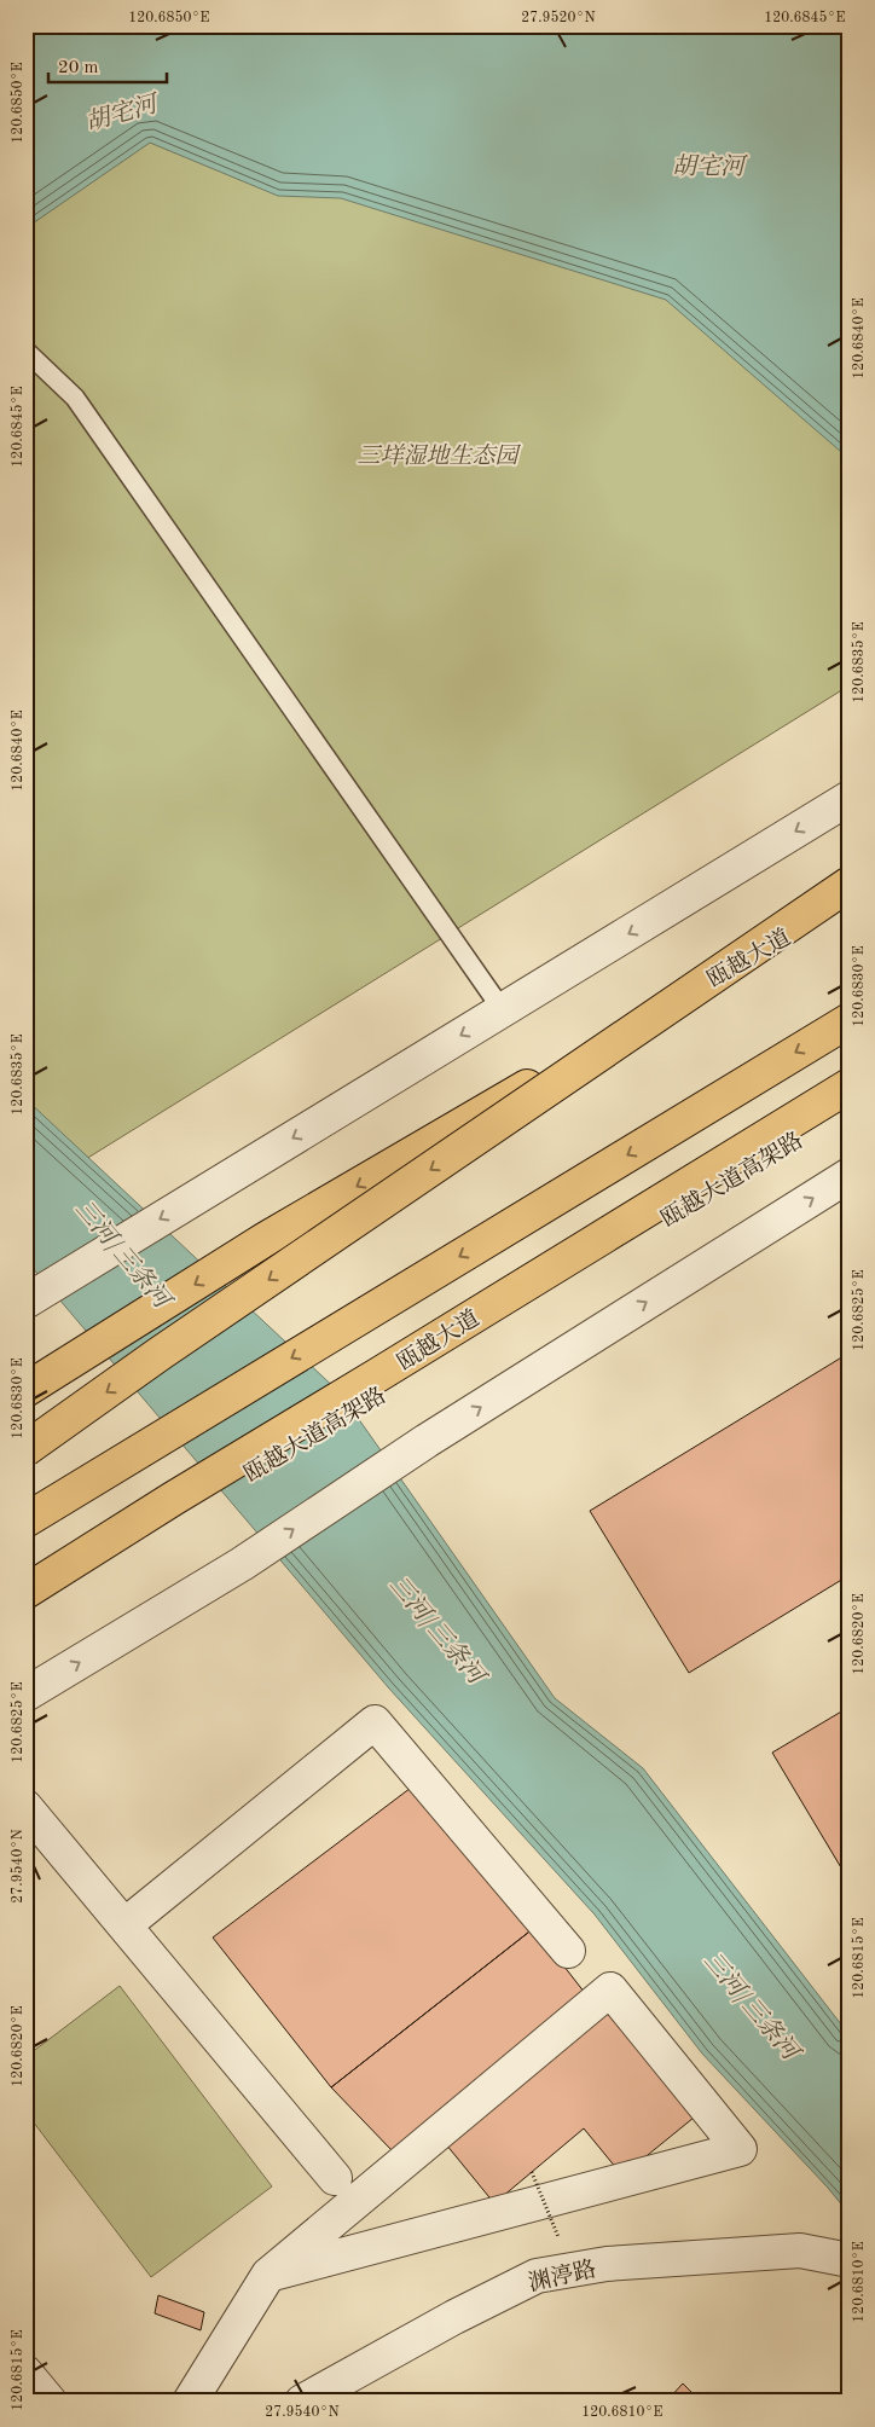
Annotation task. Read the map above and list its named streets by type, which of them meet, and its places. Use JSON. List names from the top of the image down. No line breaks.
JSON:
{"streets":{"highway":["瓯越大道","瓯越大道高架路"],"street":["渊渟路"]},"water":["胡宅河","三河/三条河"],"parks":["三垟湿地生态园"],"scale_bar":"20 m","coordinates":["120.6850°E","27.9520°N","120.6845°E","120.6840°E","120.6835°E","120.6830°E","120.6825°E","120.6820°E","27.9540°N","120.6815°E","120.6810°E"]}
